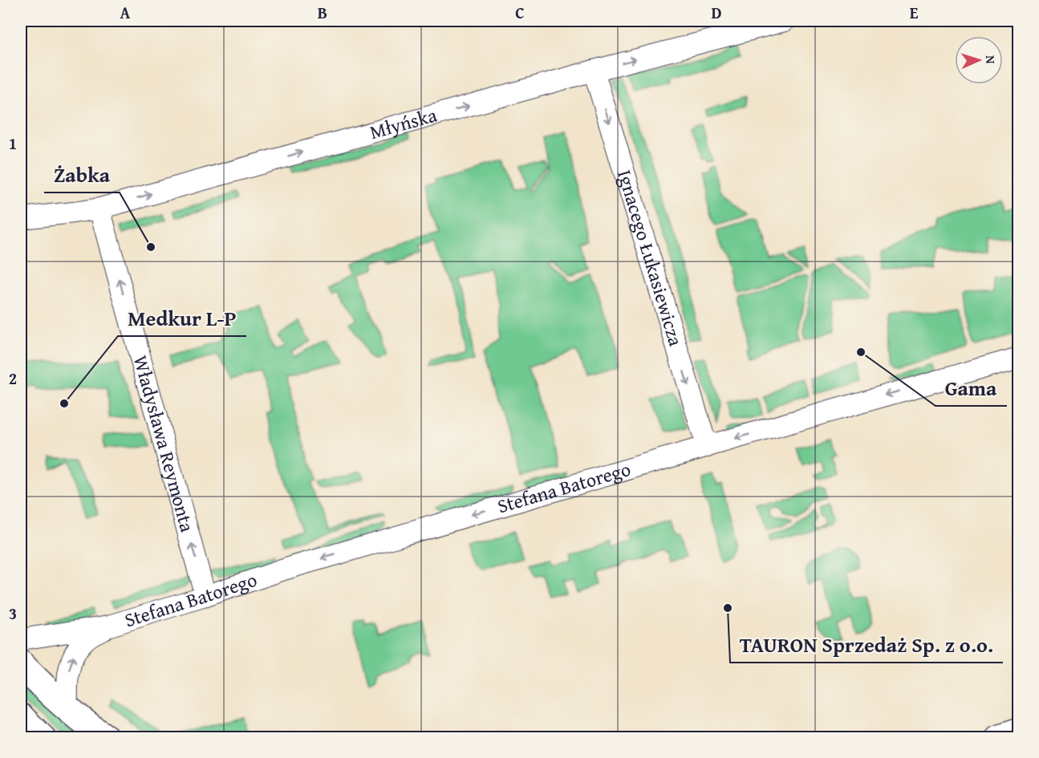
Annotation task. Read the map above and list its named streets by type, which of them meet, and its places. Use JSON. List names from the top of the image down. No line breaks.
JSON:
{"streets":{"street":["Młyńska","Ignacego Łukasiewicza","Władysława Reymonta","Stefana Batorego"]},"crossings":[["Młyńska","Ignacego Łukasiewicza"],["Młyńska","Władysława Reymonta"],["Ignacego Łukasiewicza","Stefana Batorego"],["Władysława Reymonta","Stefana Batorego"]],"one_way":["Młyńska","Ignacego Łukasiewicza","Władysława Reymonta","Stefana Batorego"],"places":["Żabka","Gama","Medkur L-P","TAURON Sprzedaż Sp. z o.o."],"north":"right","grid":{"columns":["A","B","C","D","E"],"rows":["1","2","3"]}}
